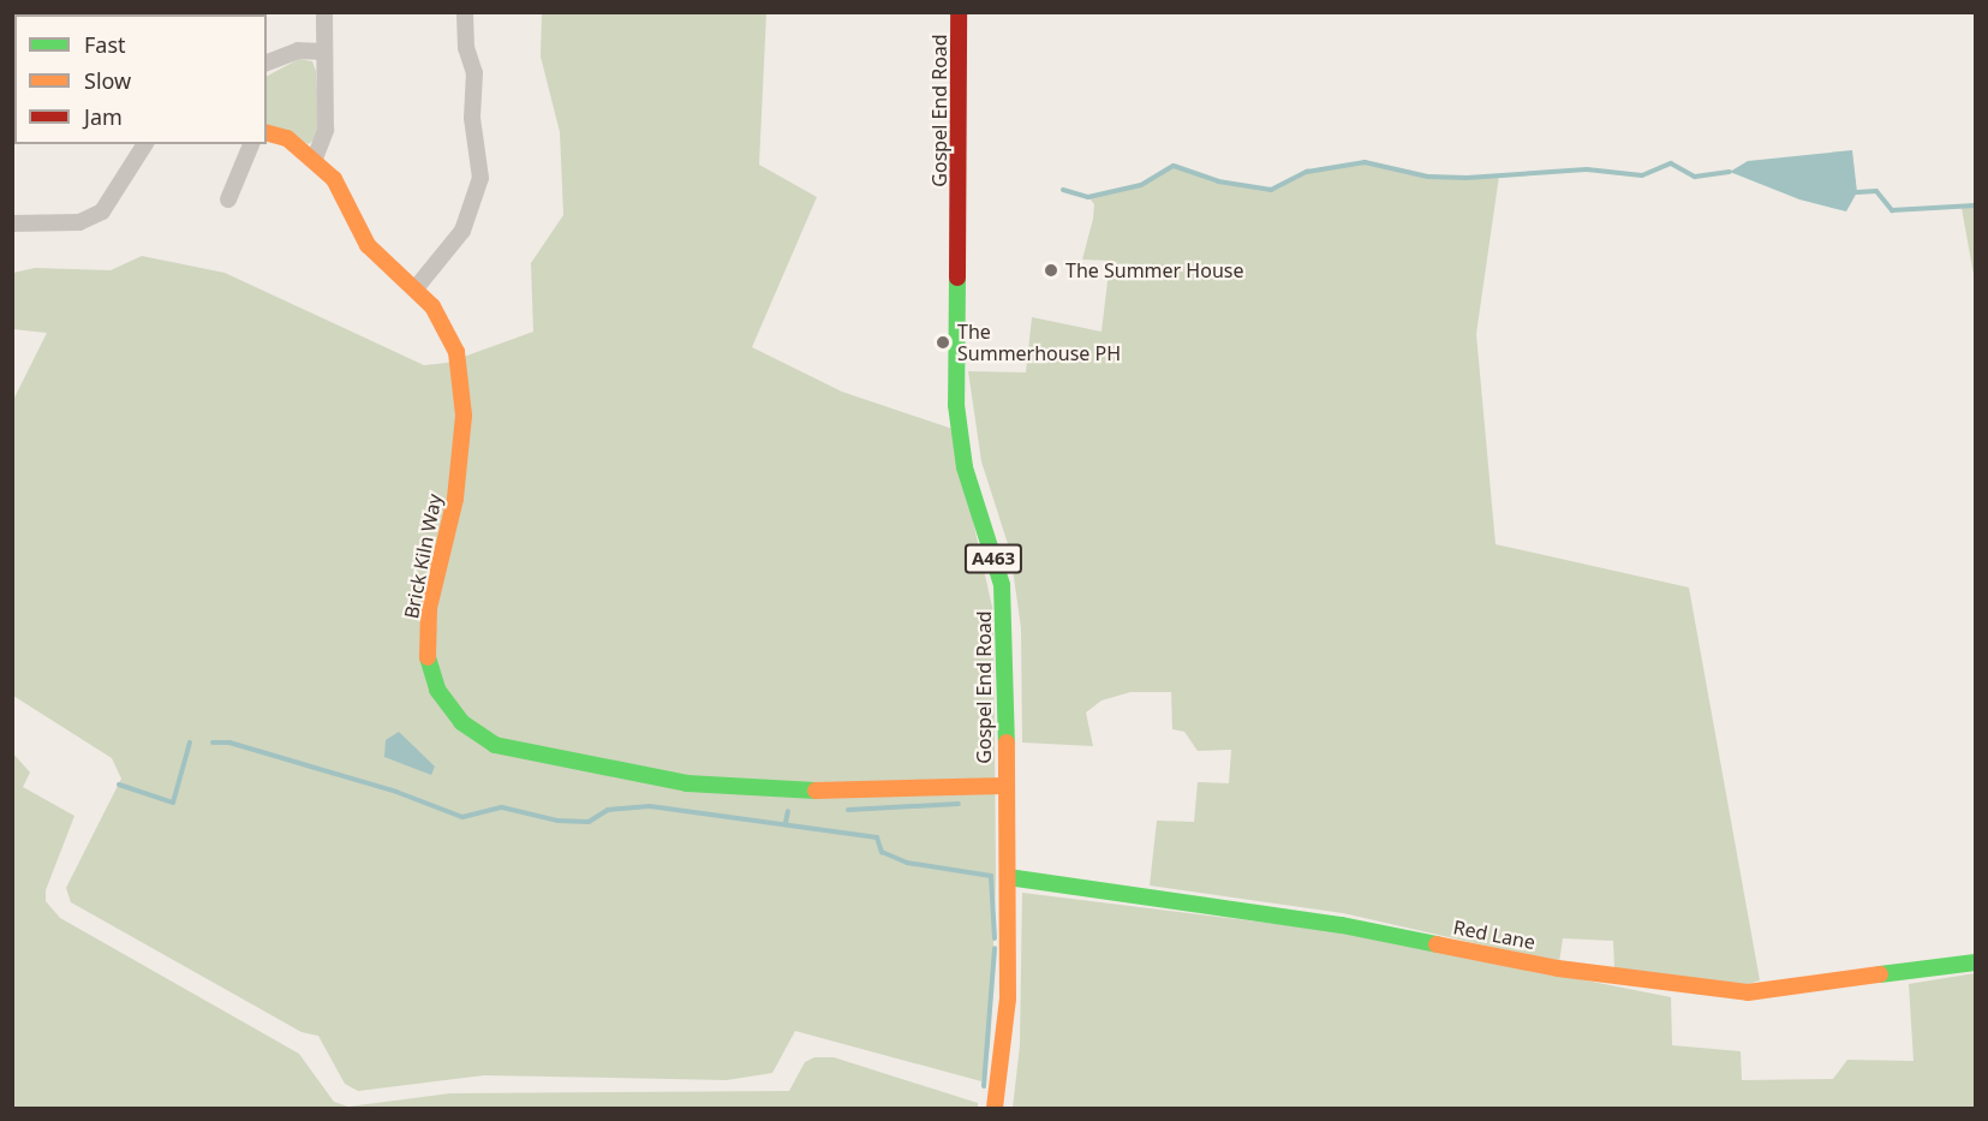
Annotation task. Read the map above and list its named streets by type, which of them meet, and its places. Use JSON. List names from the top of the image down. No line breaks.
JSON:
{"streets":{"street":["Gospel End Road","Brick Kiln Way","A463","Red Lane"]},"crossings":[["Gospel End Road","Brick Kiln Way"],["Gospel End Road","Red Lane"]],"places":["The Summer House","The Summerhouse PH"],"legend":["Fast","Slow","Jam"]}
